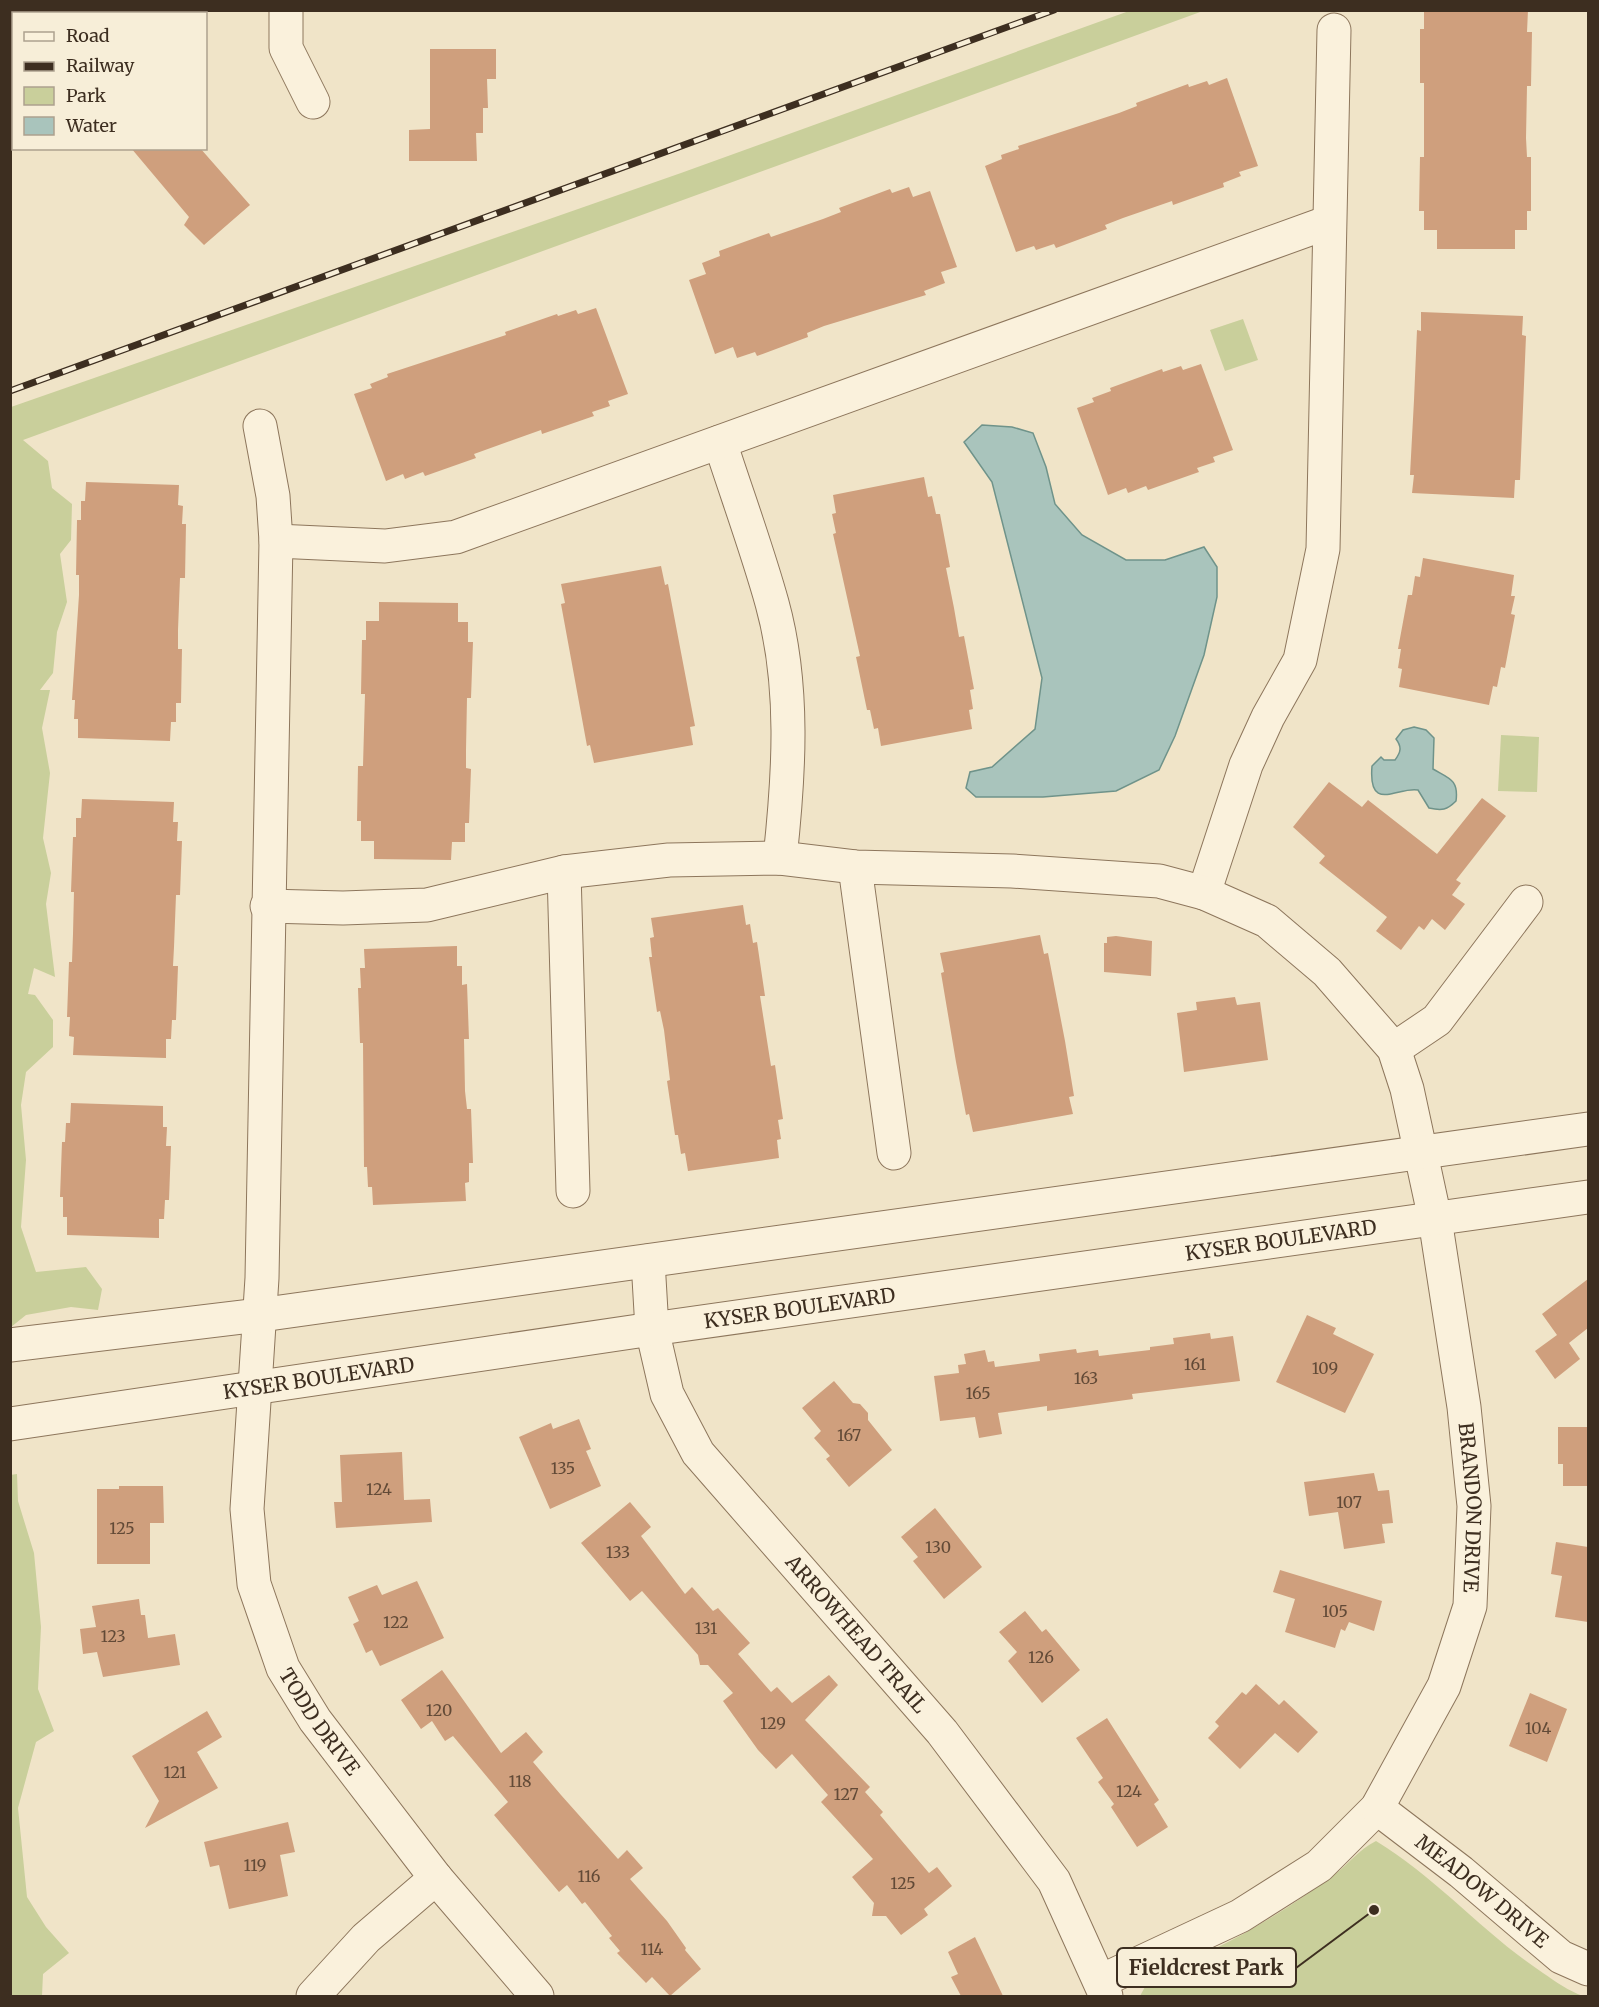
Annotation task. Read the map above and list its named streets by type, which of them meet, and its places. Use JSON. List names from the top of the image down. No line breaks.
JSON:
{"streets":{"street":["KYSER BOULEVARD","BRANDON DRIVE","ARROWHEAD TRAIL","TODD DRIVE","MEADOW DRIVE"]},"crossings":[["KYSER BOULEVARD","BRANDON DRIVE"],["KYSER BOULEVARD","ARROWHEAD TRAIL"],["KYSER BOULEVARD","TODD DRIVE"],["BRANDON DRIVE","ARROWHEAD TRAIL"],["BRANDON DRIVE","MEADOW DRIVE"]],"places":["Fieldcrest Park"],"house_numbers":["161","109","163","165","167","135","124","107","125","130","133","105","122","131","123","126","120","129","104","121","118","124","127","119","116","125","114"],"legend":["Road","Railway","Park","Water"]}
